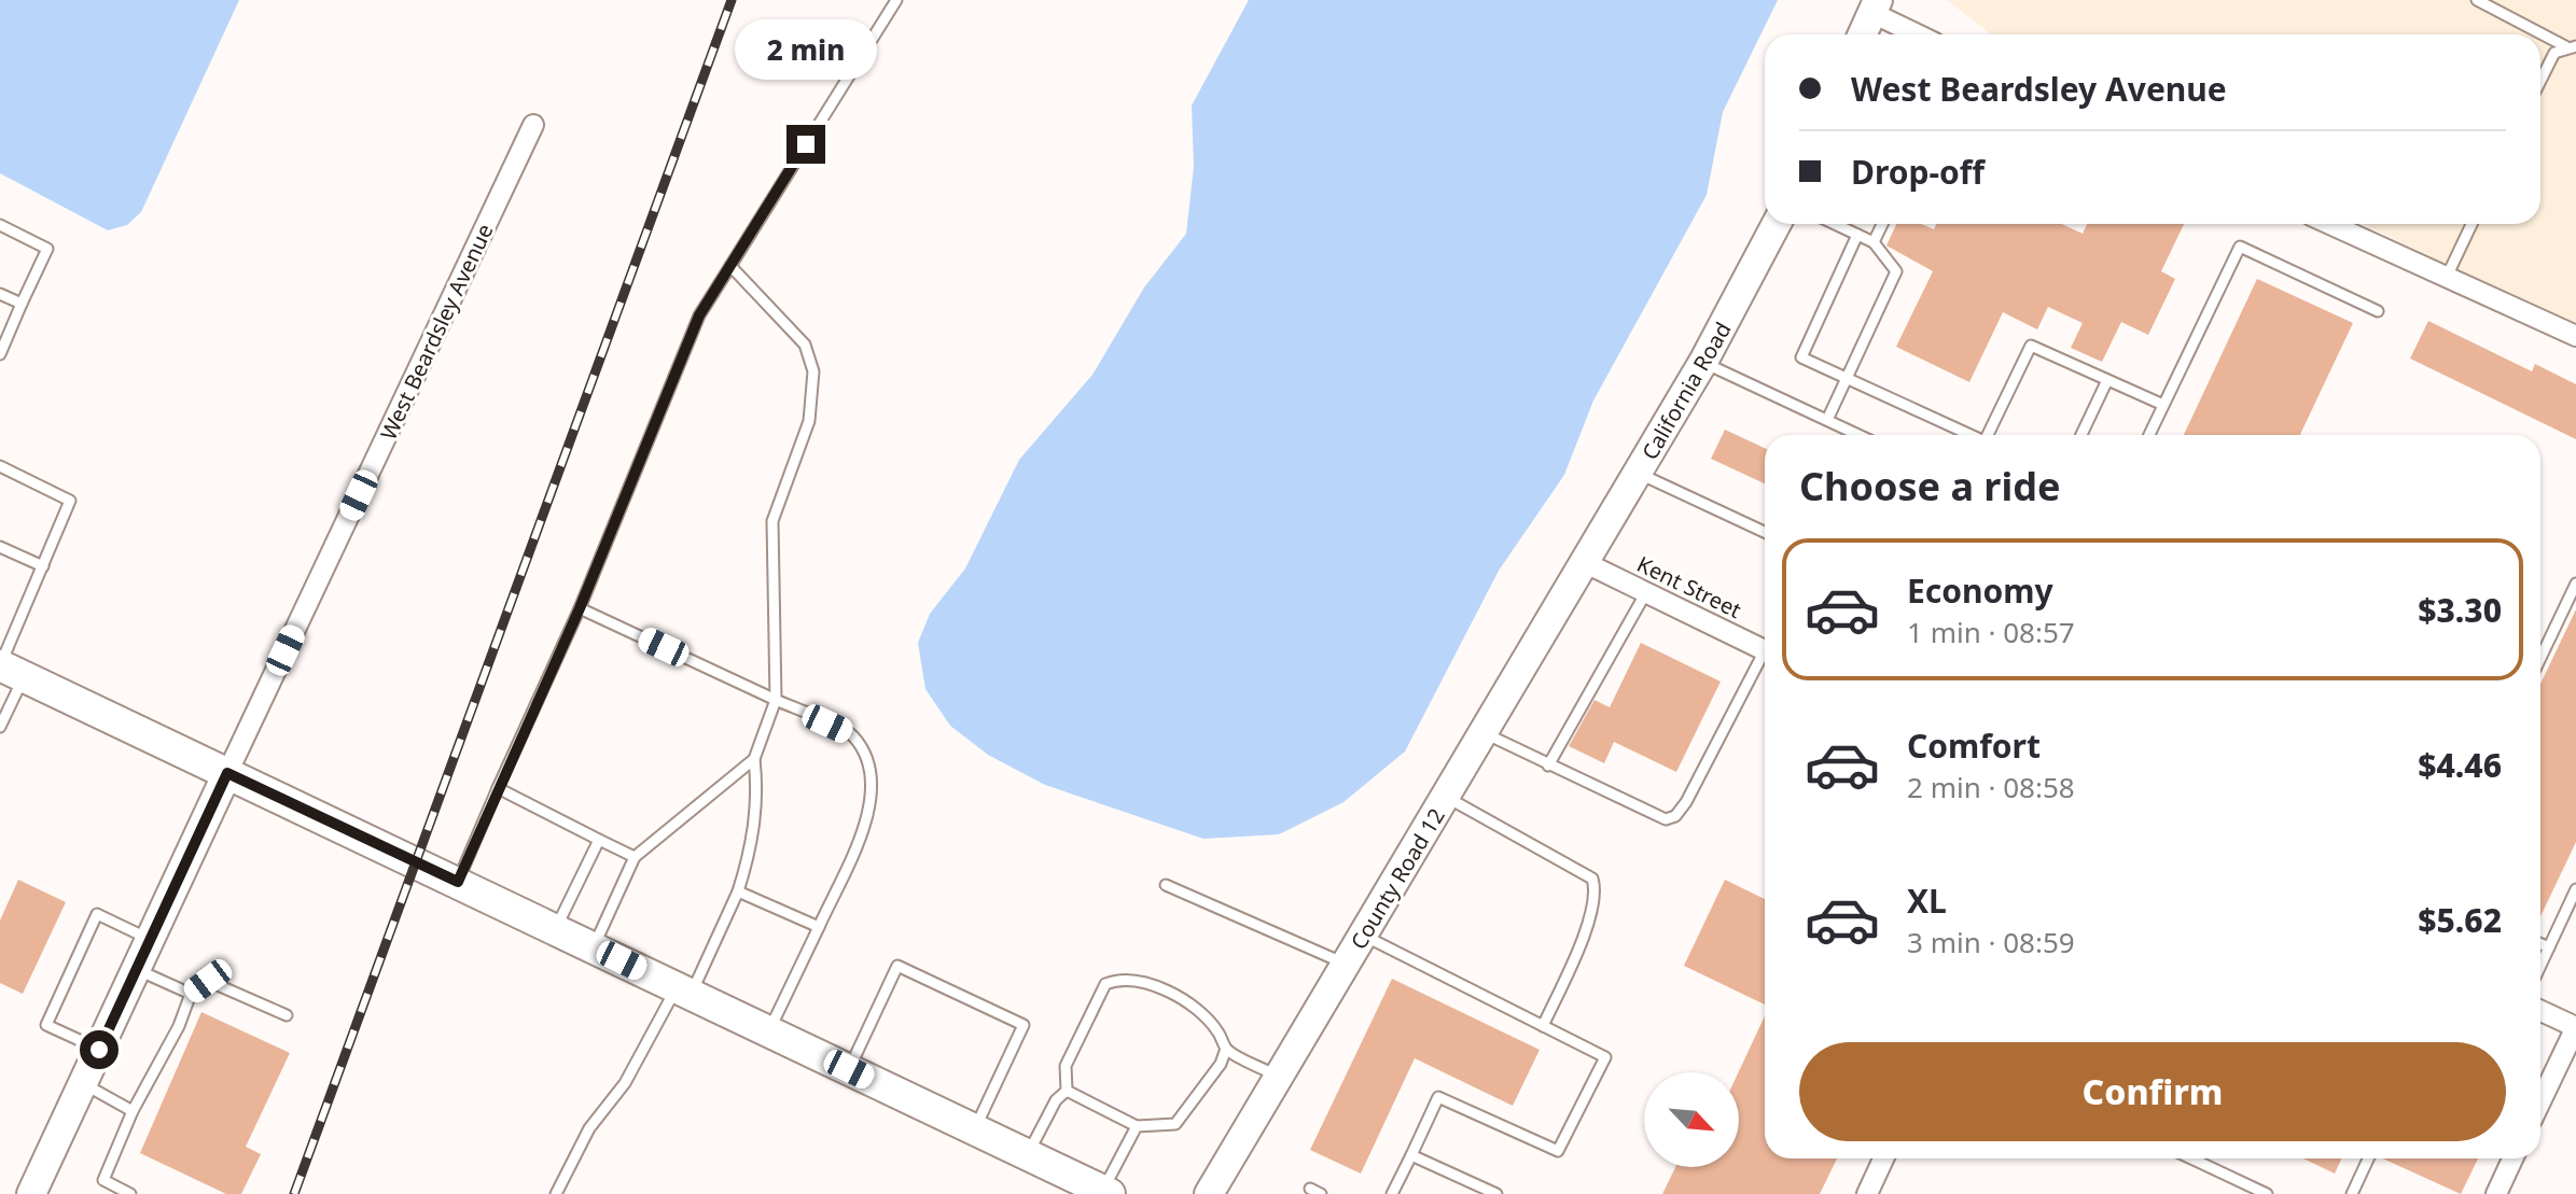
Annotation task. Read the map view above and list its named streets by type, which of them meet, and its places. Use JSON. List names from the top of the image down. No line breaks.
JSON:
{"streets":{"main road":["West Beardsley Avenue","California Road","County Road 12"],"street":["Kent Street"]},"crossings":[["California Road","Kent Street"],["California Road","County Road 12"],["Kent Street","County Road 12"]],"north":"bottom right","page":{"bubble":"2 min","banner":["West Beardsley Avenue","Drop-off"],"heading":"Choose a ride","list":[{"name":"Economy","note":"1 min · 08:57","value":"$3.30"},{"name":"Comfort","note":"2 min · 08:58","value":"$4.46"},{"name":"XL","note":"3 min · 08:59","value":"$5.62"}],"buttons":"Confirm"}}
